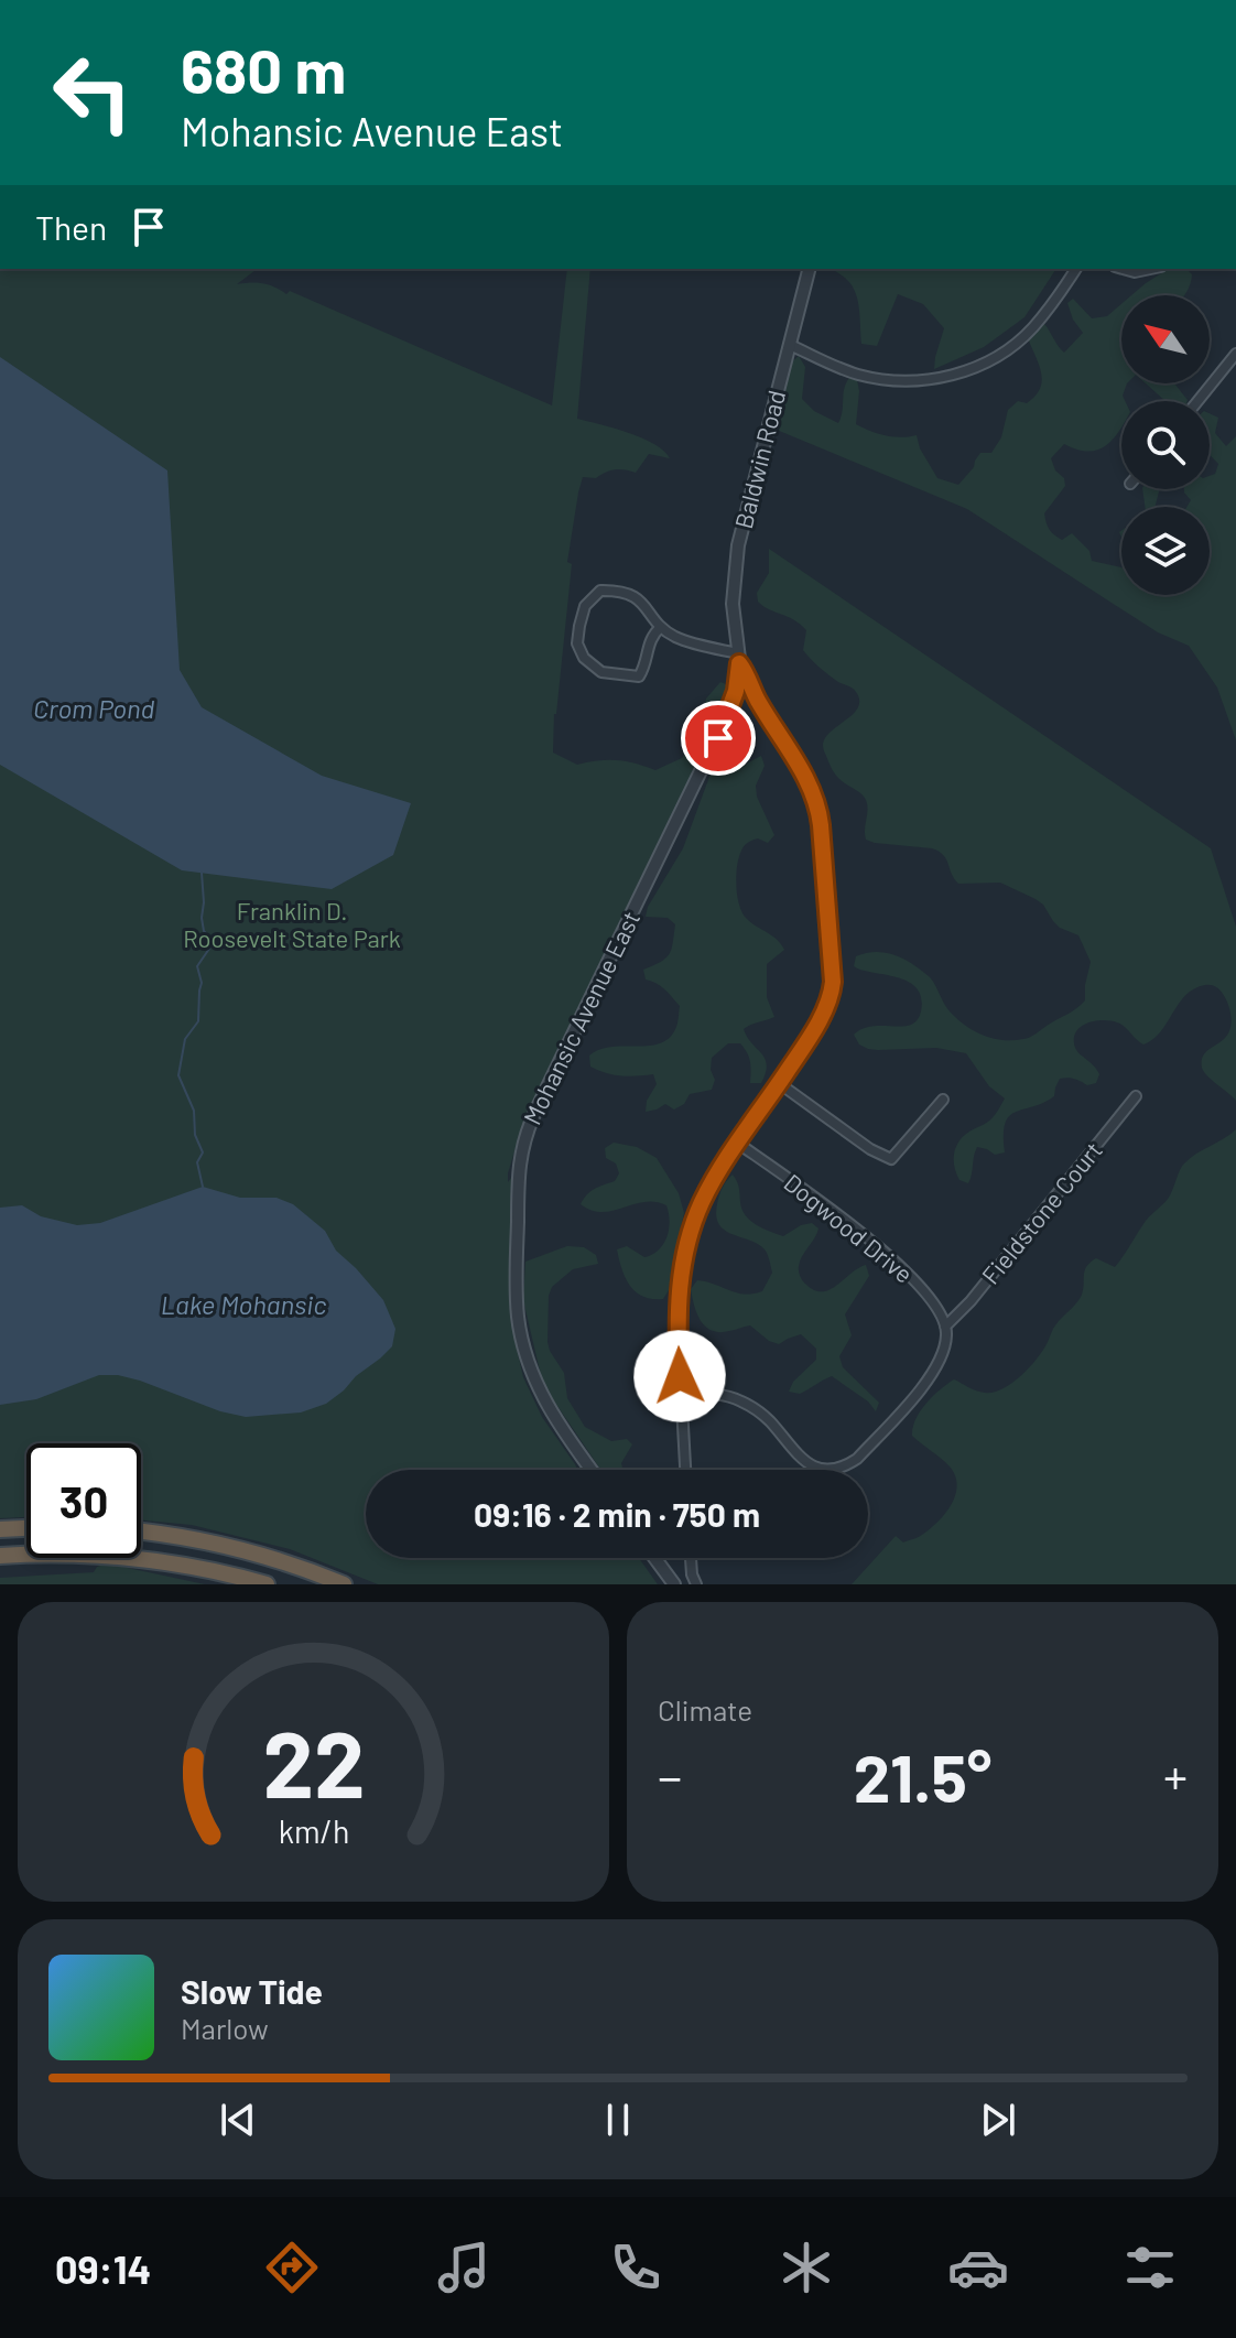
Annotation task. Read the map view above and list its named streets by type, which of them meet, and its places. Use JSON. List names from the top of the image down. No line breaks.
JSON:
{"streets":{"street":["Baldwin Road","Mohansic Avenue East","Fieldstone Court","Dogwood Drive"]},"crossings":[["Baldwin Road","Mohansic Avenue East"],["Baldwin Road","Dogwood Drive"],["Fieldstone Court","Dogwood Drive"]],"water":["Crom Pond","Lake Mohansic"],"parks":["Franklin D. Roosevelt State Park"],"north":"top left","page":{"turn":["680 m","Mohansic Avenue East"],"then":"Then","limit":"30","trip":"09:16 · 2 min · 750 m","tile":"Climate","heat":["−","21.5°","+"],"song":["Slow Tide","Marlow"],"tabs":"09:14","gauge":["22","km/h"]}}
